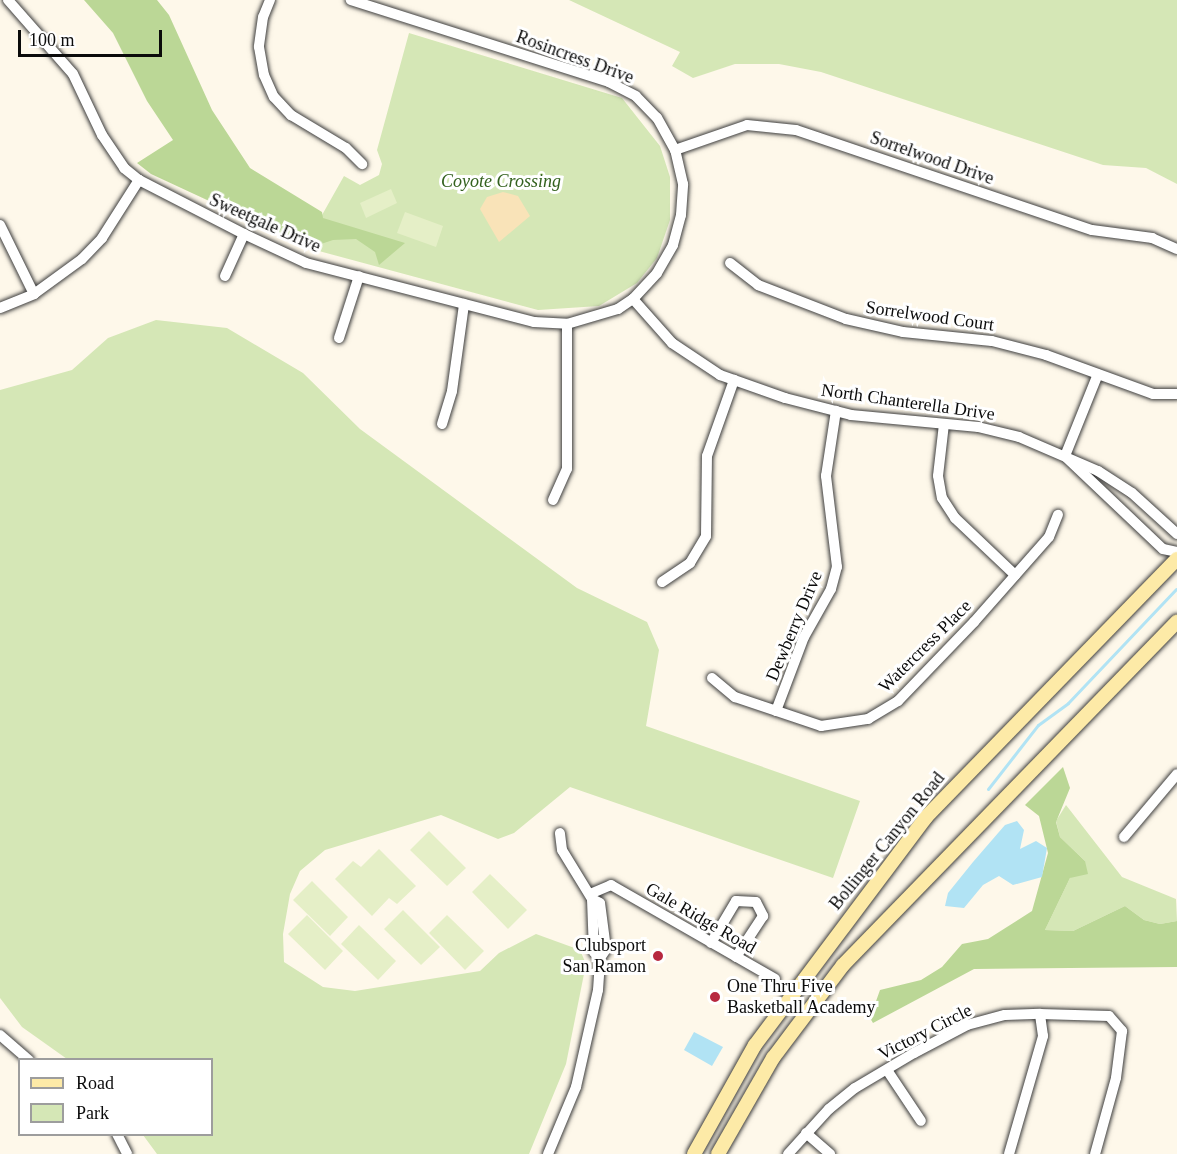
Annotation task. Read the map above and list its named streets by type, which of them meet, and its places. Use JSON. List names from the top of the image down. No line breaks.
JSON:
{"streets":{"main road":["Bollinger Canyon Road"],"street":["Rosincress Drive","Sorrelwood Drive","Sweetgale Drive","Sorrelwood Court","North Chanterella Drive","Dewberry Drive","Watercress Place","Gale Ridge Road","Victory Circle"]},"crossings":[["Rosincress Drive","Sorrelwood Drive"],["Rosincress Drive","Sweetgale Drive"],["Rosincress Drive","North Chanterella Drive"],["Sweetgale Drive","North Chanterella Drive"],["North Chanterella Drive","Dewberry Drive"],["Dewberry Drive","Watercress Place"]],"parks":["Coyote Crossing"],"places":["Clubsport San Ramon","One Thru Five Basketball Academy"],"legend":["Road","Park"],"scale_bar":"100 m"}
